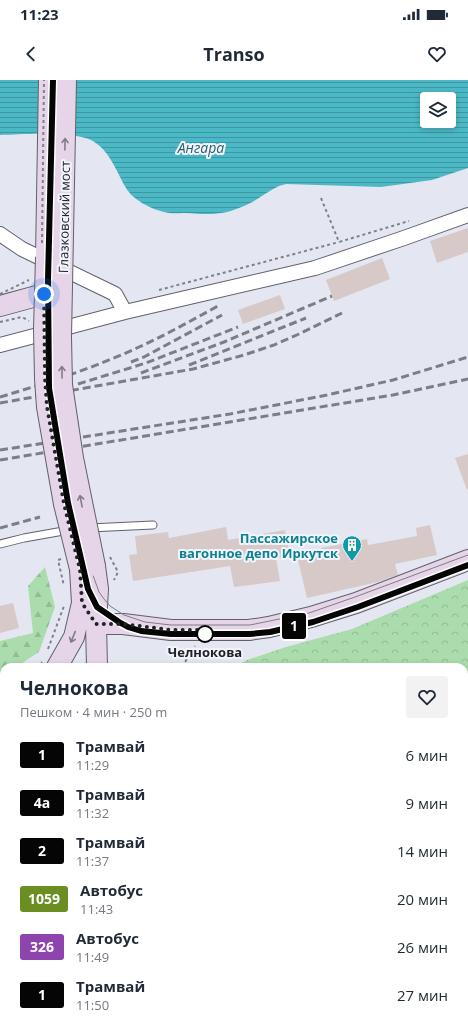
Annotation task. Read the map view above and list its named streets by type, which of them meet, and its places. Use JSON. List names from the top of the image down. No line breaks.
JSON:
{"streets":{"main road":["Глазковский мост"]},"water":["Ангара"],"places":{"building":["Пассажирское вагонное депо Иркутск"],"other":["Челнокова"]},"lines":["tram line 1"],"page":{"status":"11:23","header":"Transo","on_map":"1","heading":["Челнокова","Пешком · 4 мин · 250 m"],"list":[{"mark":"1","name":"Трамвай","note":"11:29","value":"6 мин"},{"mark":"4a","name":"Трамвай","note":"11:32","value":"9 мин"},{"mark":"2","name":"Трамвай","note":"11:37","value":"14 мин"},{"mark":"1059","name":"Автобус","note":"11:43","value":"20 мин"},{"mark":"326","name":"Автобус","note":"11:49","value":"26 мин"},{"mark":"1","name":"Трамвай","note":"11:50","value":"27 мин"}]}}
